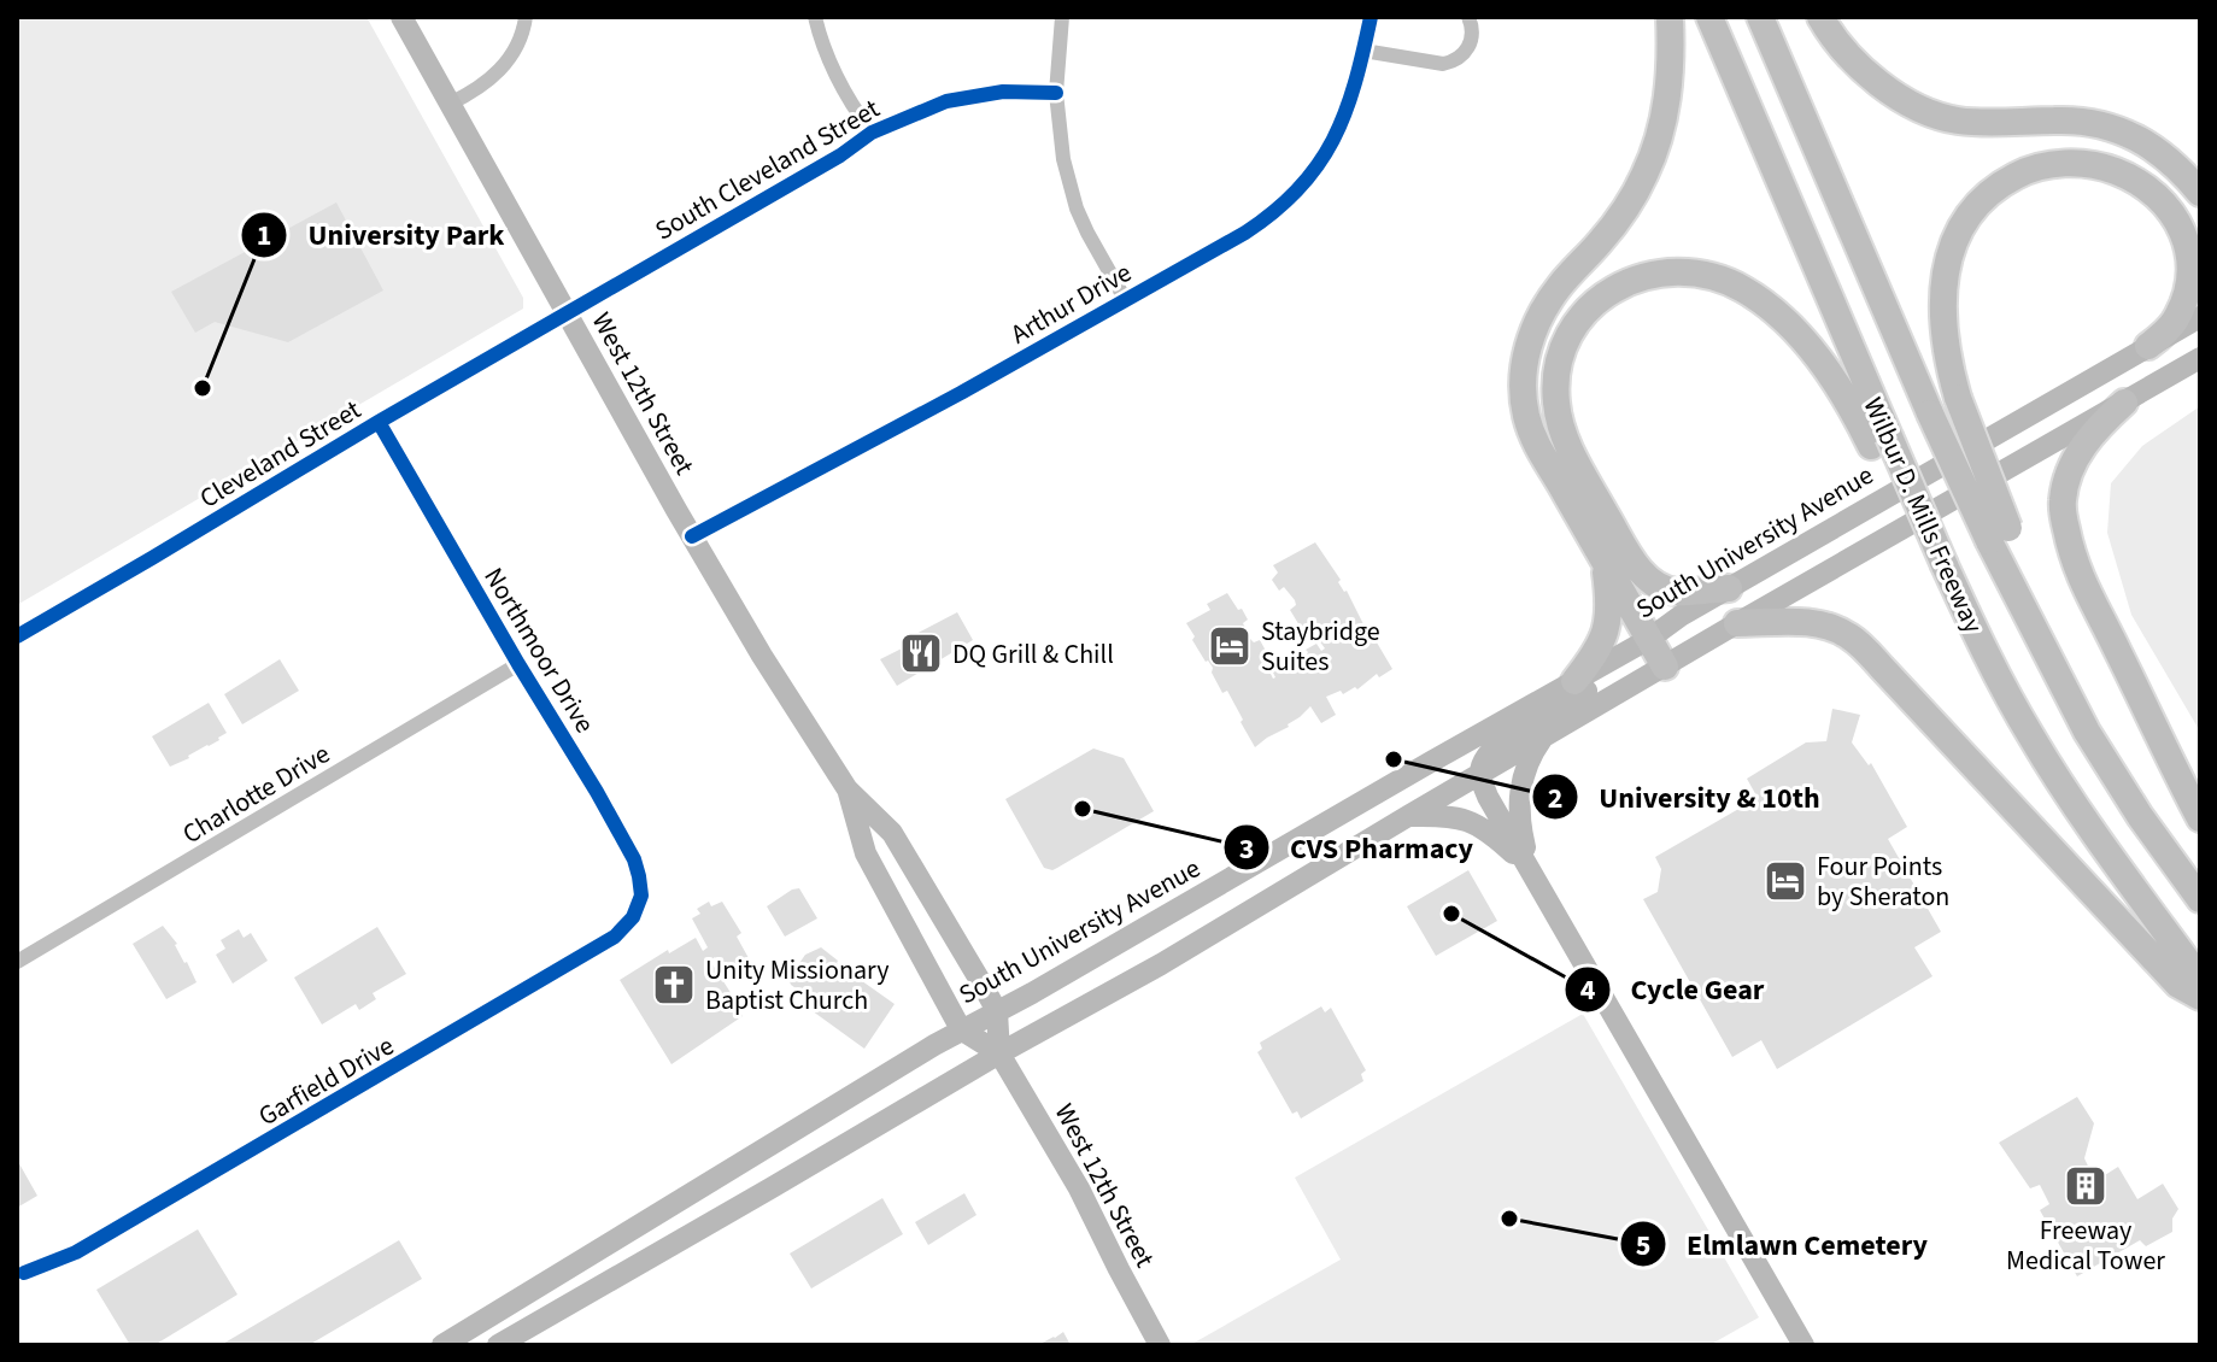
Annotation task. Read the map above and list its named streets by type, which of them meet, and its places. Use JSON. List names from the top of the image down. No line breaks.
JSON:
{"streets":{"highway":["Wilbur D. Mills Freeway"],"main road":["West 12th Street","South University Avenue"],"street":["South Cleveland Street","Arthur Drive","Cleveland Street","Northmoor Drive","Charlotte Drive","Garfield Drive"]},"crossings":[["South Cleveland Street","West 12th Street"],["South Cleveland Street","Cleveland Street"],["Arthur Drive","West 12th Street"],["West 12th Street","Cleveland Street"],["West 12th Street","South University Avenue"],["Cleveland Street","Northmoor Drive"],["Northmoor Drive","Charlotte Drive"],["Northmoor Drive","Garfield Drive"]],"places":{"other":["University Park","University & 10th","CVS Pharmacy","Cycle Gear","Elmlawn Cemetery"],"hotel":["Staybridge Suites","Four Points by Sheraton"],"restaurant":["DQ Grill & Chill"],"church":["Unity Missionary Baptist Church"],"building":["Freeway Medical Tower"]}}
